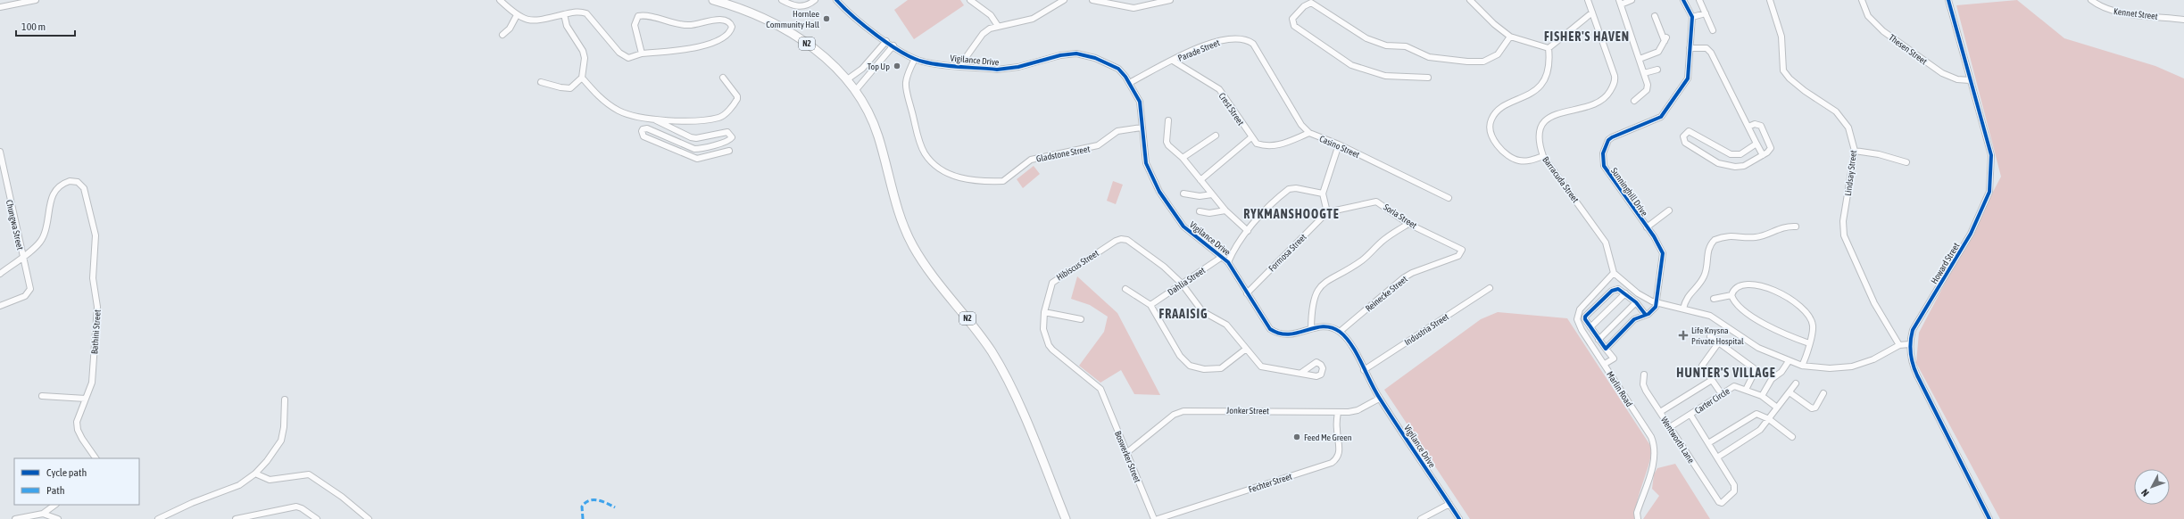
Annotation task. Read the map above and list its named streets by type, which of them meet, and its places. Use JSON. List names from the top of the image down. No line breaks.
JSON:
{"streets":{"highway":["N2"],"street":["Kennet Street","Thesen Street","Parade Street","Vigilance Drive","Crest Street","Casino Street","Gladstone Street","Lindsay Street","Barracuda Street","Sunninghill Drive","Soria Street","Chungwa Street","Formosa Street","Howard Street","Hibiscus Street","Dahlia Street","Reinecke Street","Industria Street","Bathini Street","Marlin Road","Carter Circle","Jonker Street","Wentworth Lane","Boswerker Street","Fechter Street"]},"crossings":[["Thesen Street","Howard Street"],["Parade Street","Vigilance Drive"],["Parade Street","Crest Street"],["Parade Street","Casino Street"],["Vigilance Drive","Gladstone Street"],["Vigilance Drive","Formosa Street"],["Vigilance Drive","Dahlia Street"],["Vigilance Drive","Reinecke Street"],["Vigilance Drive","Industria Street"],["Vigilance Drive","Jonker Street"],["Crest Street","Casino Street"],["Barracuda Street","Marlin Road"],["Soria Street","Formosa Street"],["Soria Street","Reinecke Street"],["Chungwa Street","Bathini Street"],["Hibiscus Street","Dahlia Street"],["Hibiscus Street","Boswerker Street"],["Carter Circle","Wentworth Lane"],["Jonker Street","Boswerker Street"],["Jonker Street","Fechter Street"]],"districts":["FISHER'S HAVEN","RYKMANSHOOGTE","FRAAISIG","HUNTER'S VILLAGE"],"places":{"other":["Hornlee Community Hall","Top Up","Feed Me Green"],"health":["Life Knysna Private Hospital"]},"legend":["Cycle path","Path"],"scale_bar":"100 m","north":"bottom left"}
